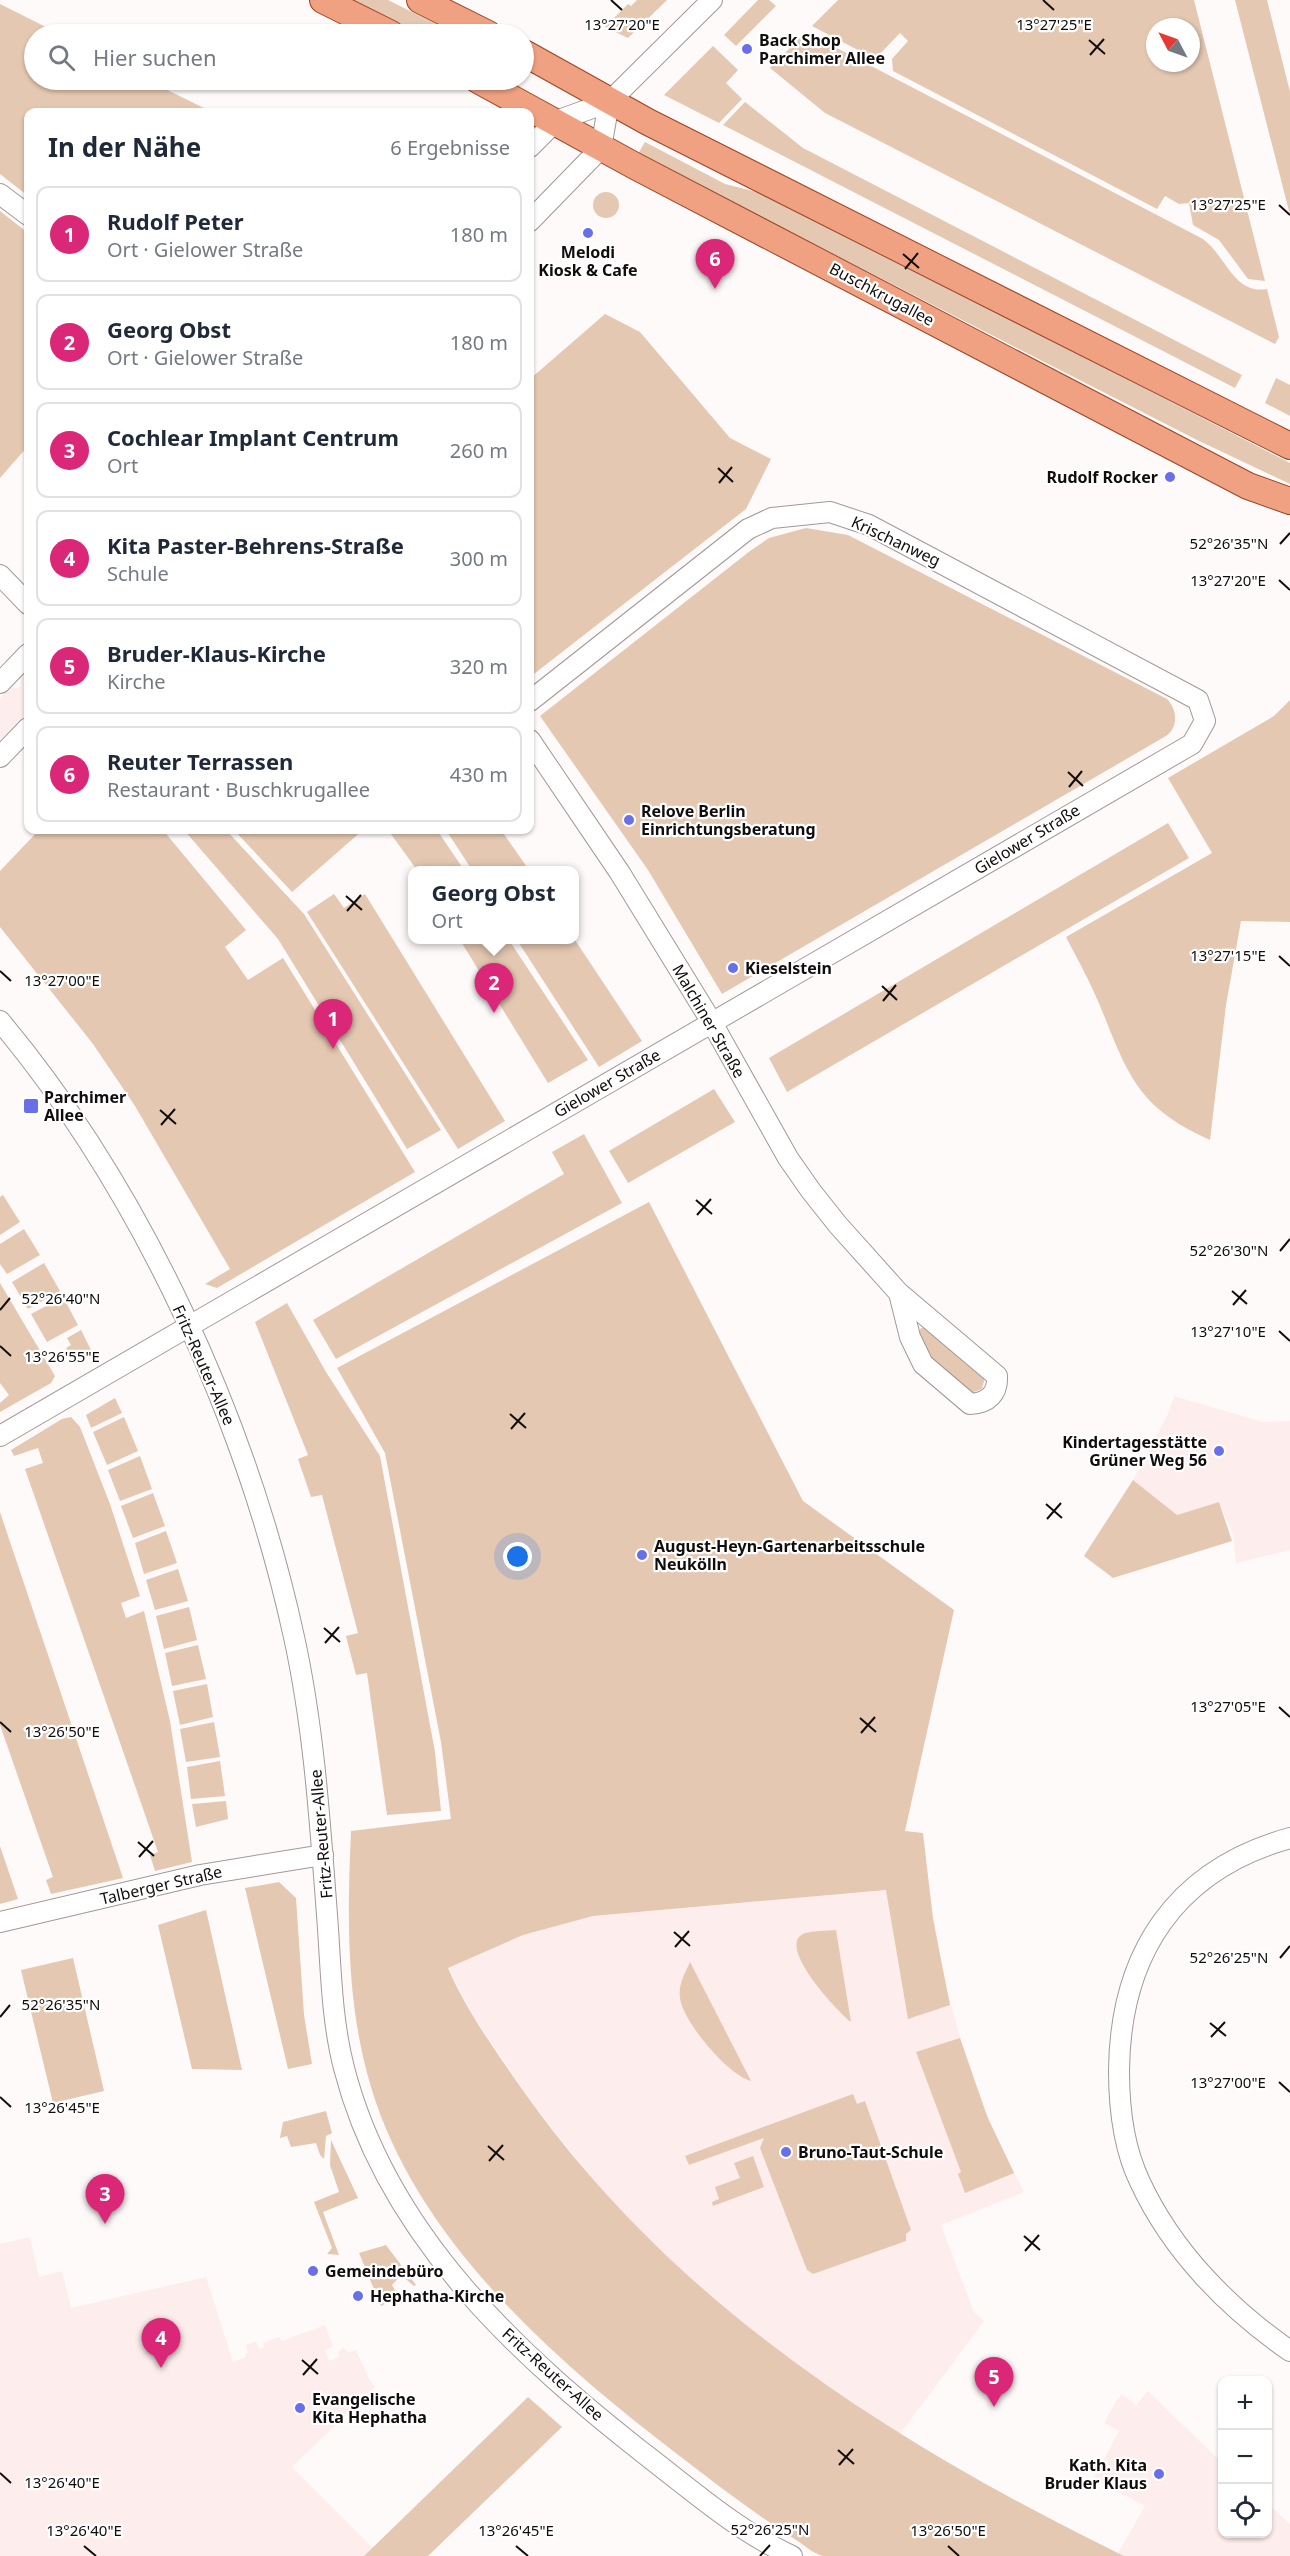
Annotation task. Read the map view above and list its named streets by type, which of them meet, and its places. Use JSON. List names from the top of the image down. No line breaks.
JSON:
{"streets":{"main road":["Buschkrugallee"],"street":["Krischanweg","Gielower Straße","Malchiner Straße","Fritz-Reuter-Allee","Talberger Straße"]},"crossings":[["Krischanweg","Gielower Straße"],["Gielower Straße","Malchiner Straße"],["Gielower Straße","Fritz-Reuter-Allee"],["Fritz-Reuter-Allee","Talberger Straße"]],"places":{"other":["Back Shop Parchimer Allee","Melodi Kiosk & Cafe","Rudolf Rocker","Relove Berlin Einrichtungsberatung","Kieselstein","Kindertagesstätte Grüner Weg 56","August-Heyn-Gartenarbeitsschule Neukölln","Bruno-Taut-Schule","Gemeindebüro","Hephatha-Kirche","Evangelische Kita Hephatha","Kath. Kita Bruder Klaus"],"transit":["Parchimer Allee"]},"north":"top left","page":{"search":"Hier suchen","heading":["In der Nähe","6 Ergebnisse"],"list":[{"mark":"1","name":"Rudolf Peter","note":"Ort · Gielower Straße","value":"180 m"},{"mark":"2","name":"Georg Obst","note":"Ort · Gielower Straße","value":"180 m"},{"mark":"3","name":"Cochlear Implant Centrum","note":"Ort","value":"260 m"},{"mark":"4","name":"Kita Paster-Behrens-Straße","note":"Schule","value":"300 m"},{"mark":"5","name":"Bruder-Klaus-Kirche","note":"Kirche","value":"320 m"},{"mark":"6","name":"Reuter Terrassen","note":"Restaurant · Buschkrugallee","value":"430 m"}],"pins":["6","2","1","3","4","5"],"popup":["Georg Obst","Ort"],"map_buttons":["+","−"]},"coordinates":["13°27'25\"E","13°27'20\"E","52°26'35\"N","13°27'15\"E","13°27'00\"E","52°26'30\"N","52°26'40\"N","13°27'10\"E","13°26'55\"E","13°27'05\"E","13°26'50\"E","52°26'25\"N","13°26'45\"E","13°26'40\"E"]}
